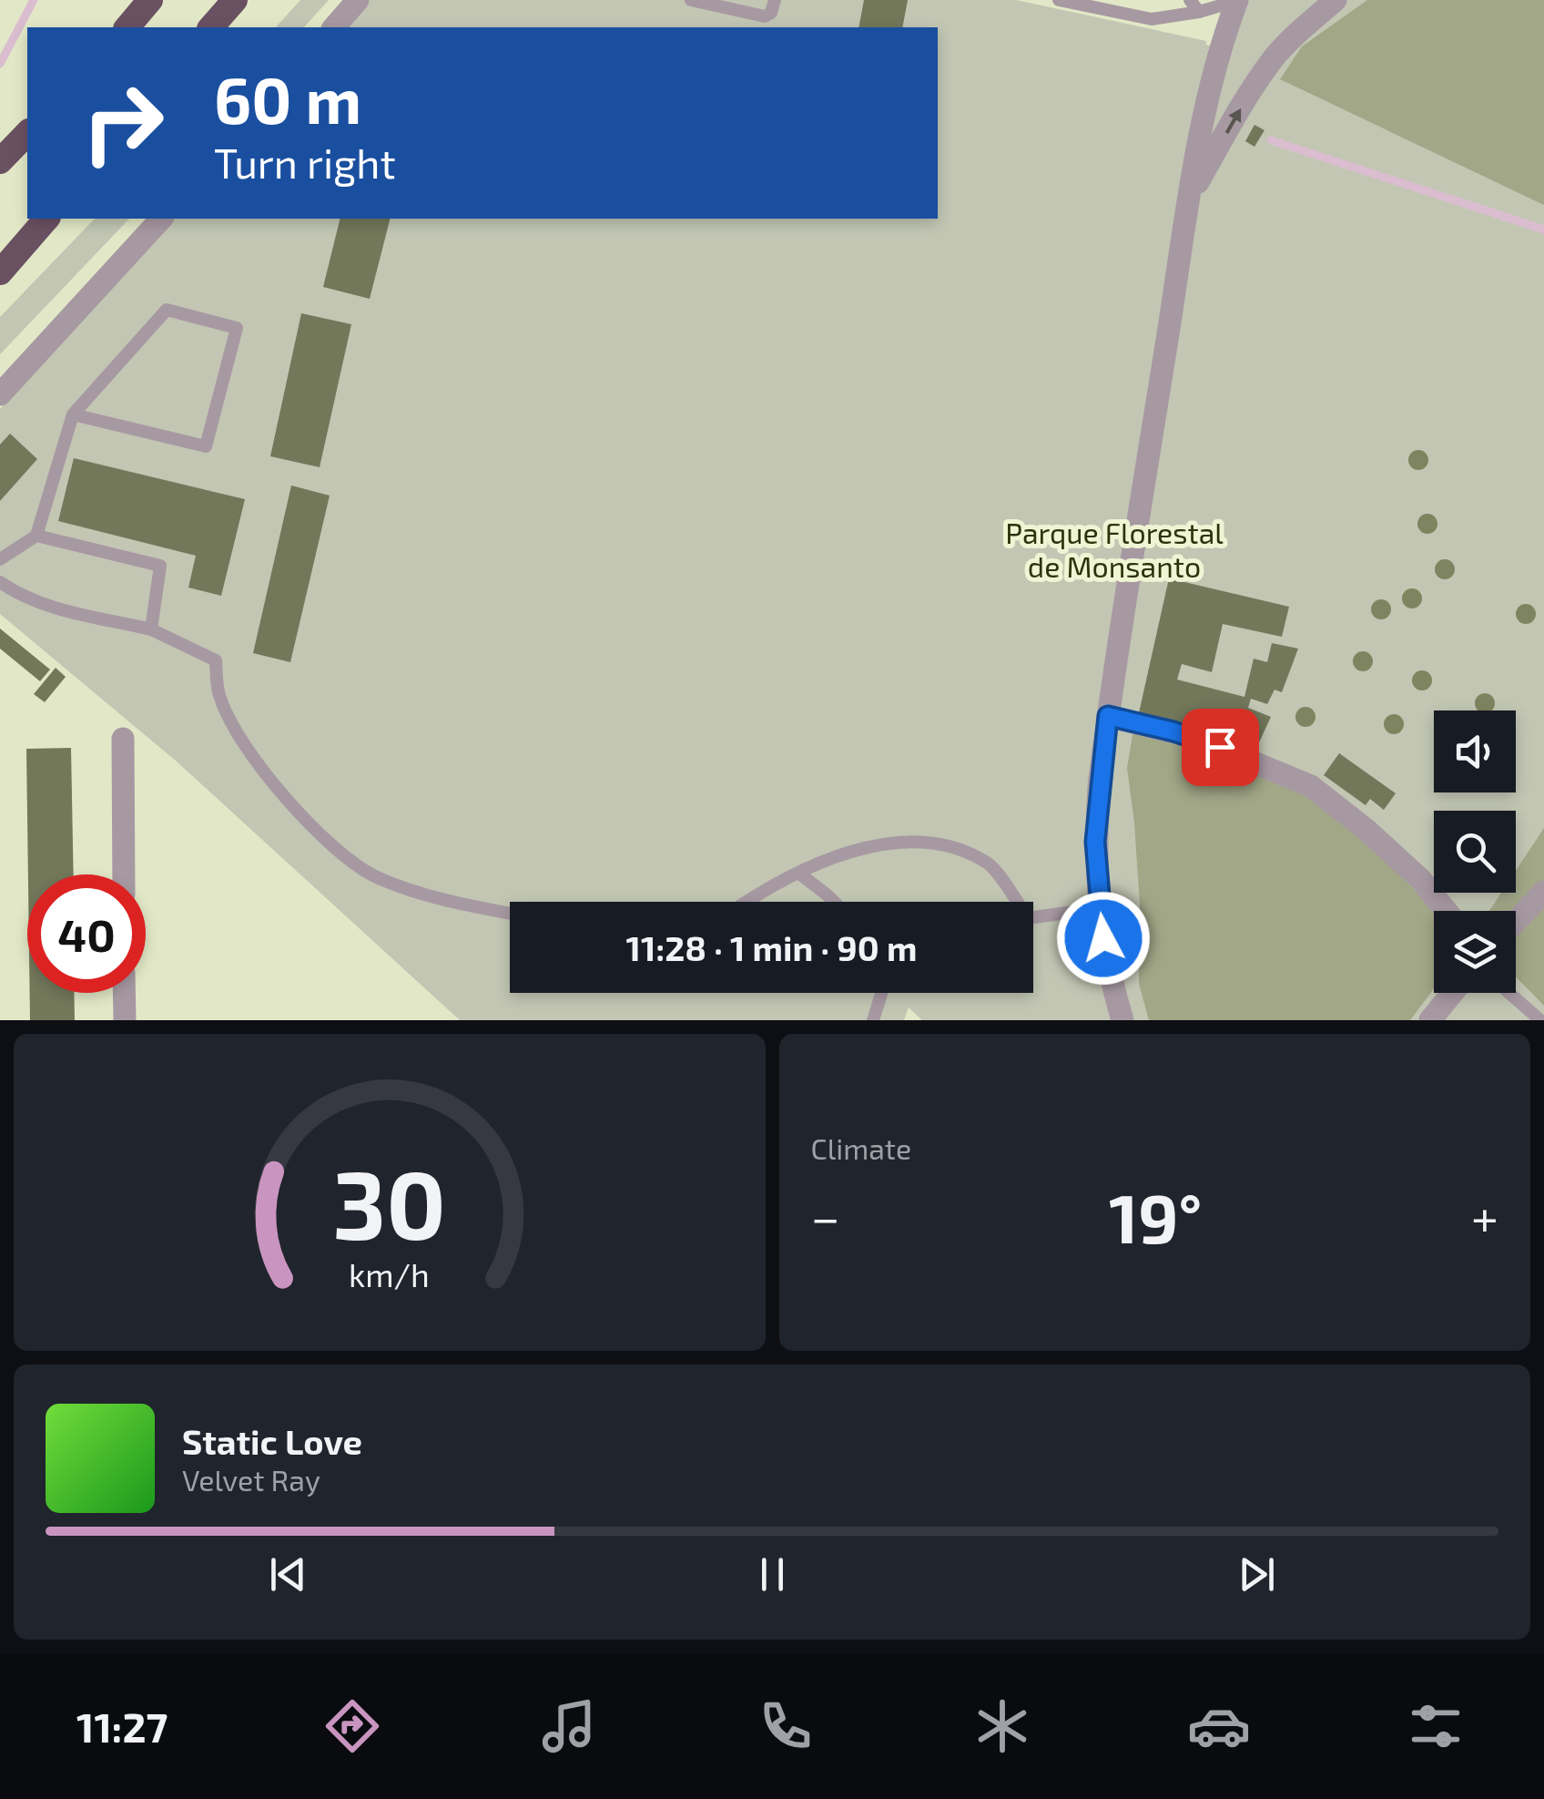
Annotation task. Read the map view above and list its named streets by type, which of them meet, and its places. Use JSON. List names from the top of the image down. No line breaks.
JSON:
{"parks":["Parque Florestal de Monsanto"],"page":{"turn":["60 m","Turn right"],"limit":"40","trip":"11:28 · 1 min · 90 m","tile":"Climate","heat":["−","19°","+"],"song":["Static Love","Velvet Ray"],"tabs":"11:27","gauge":["30","km/h"]}}
